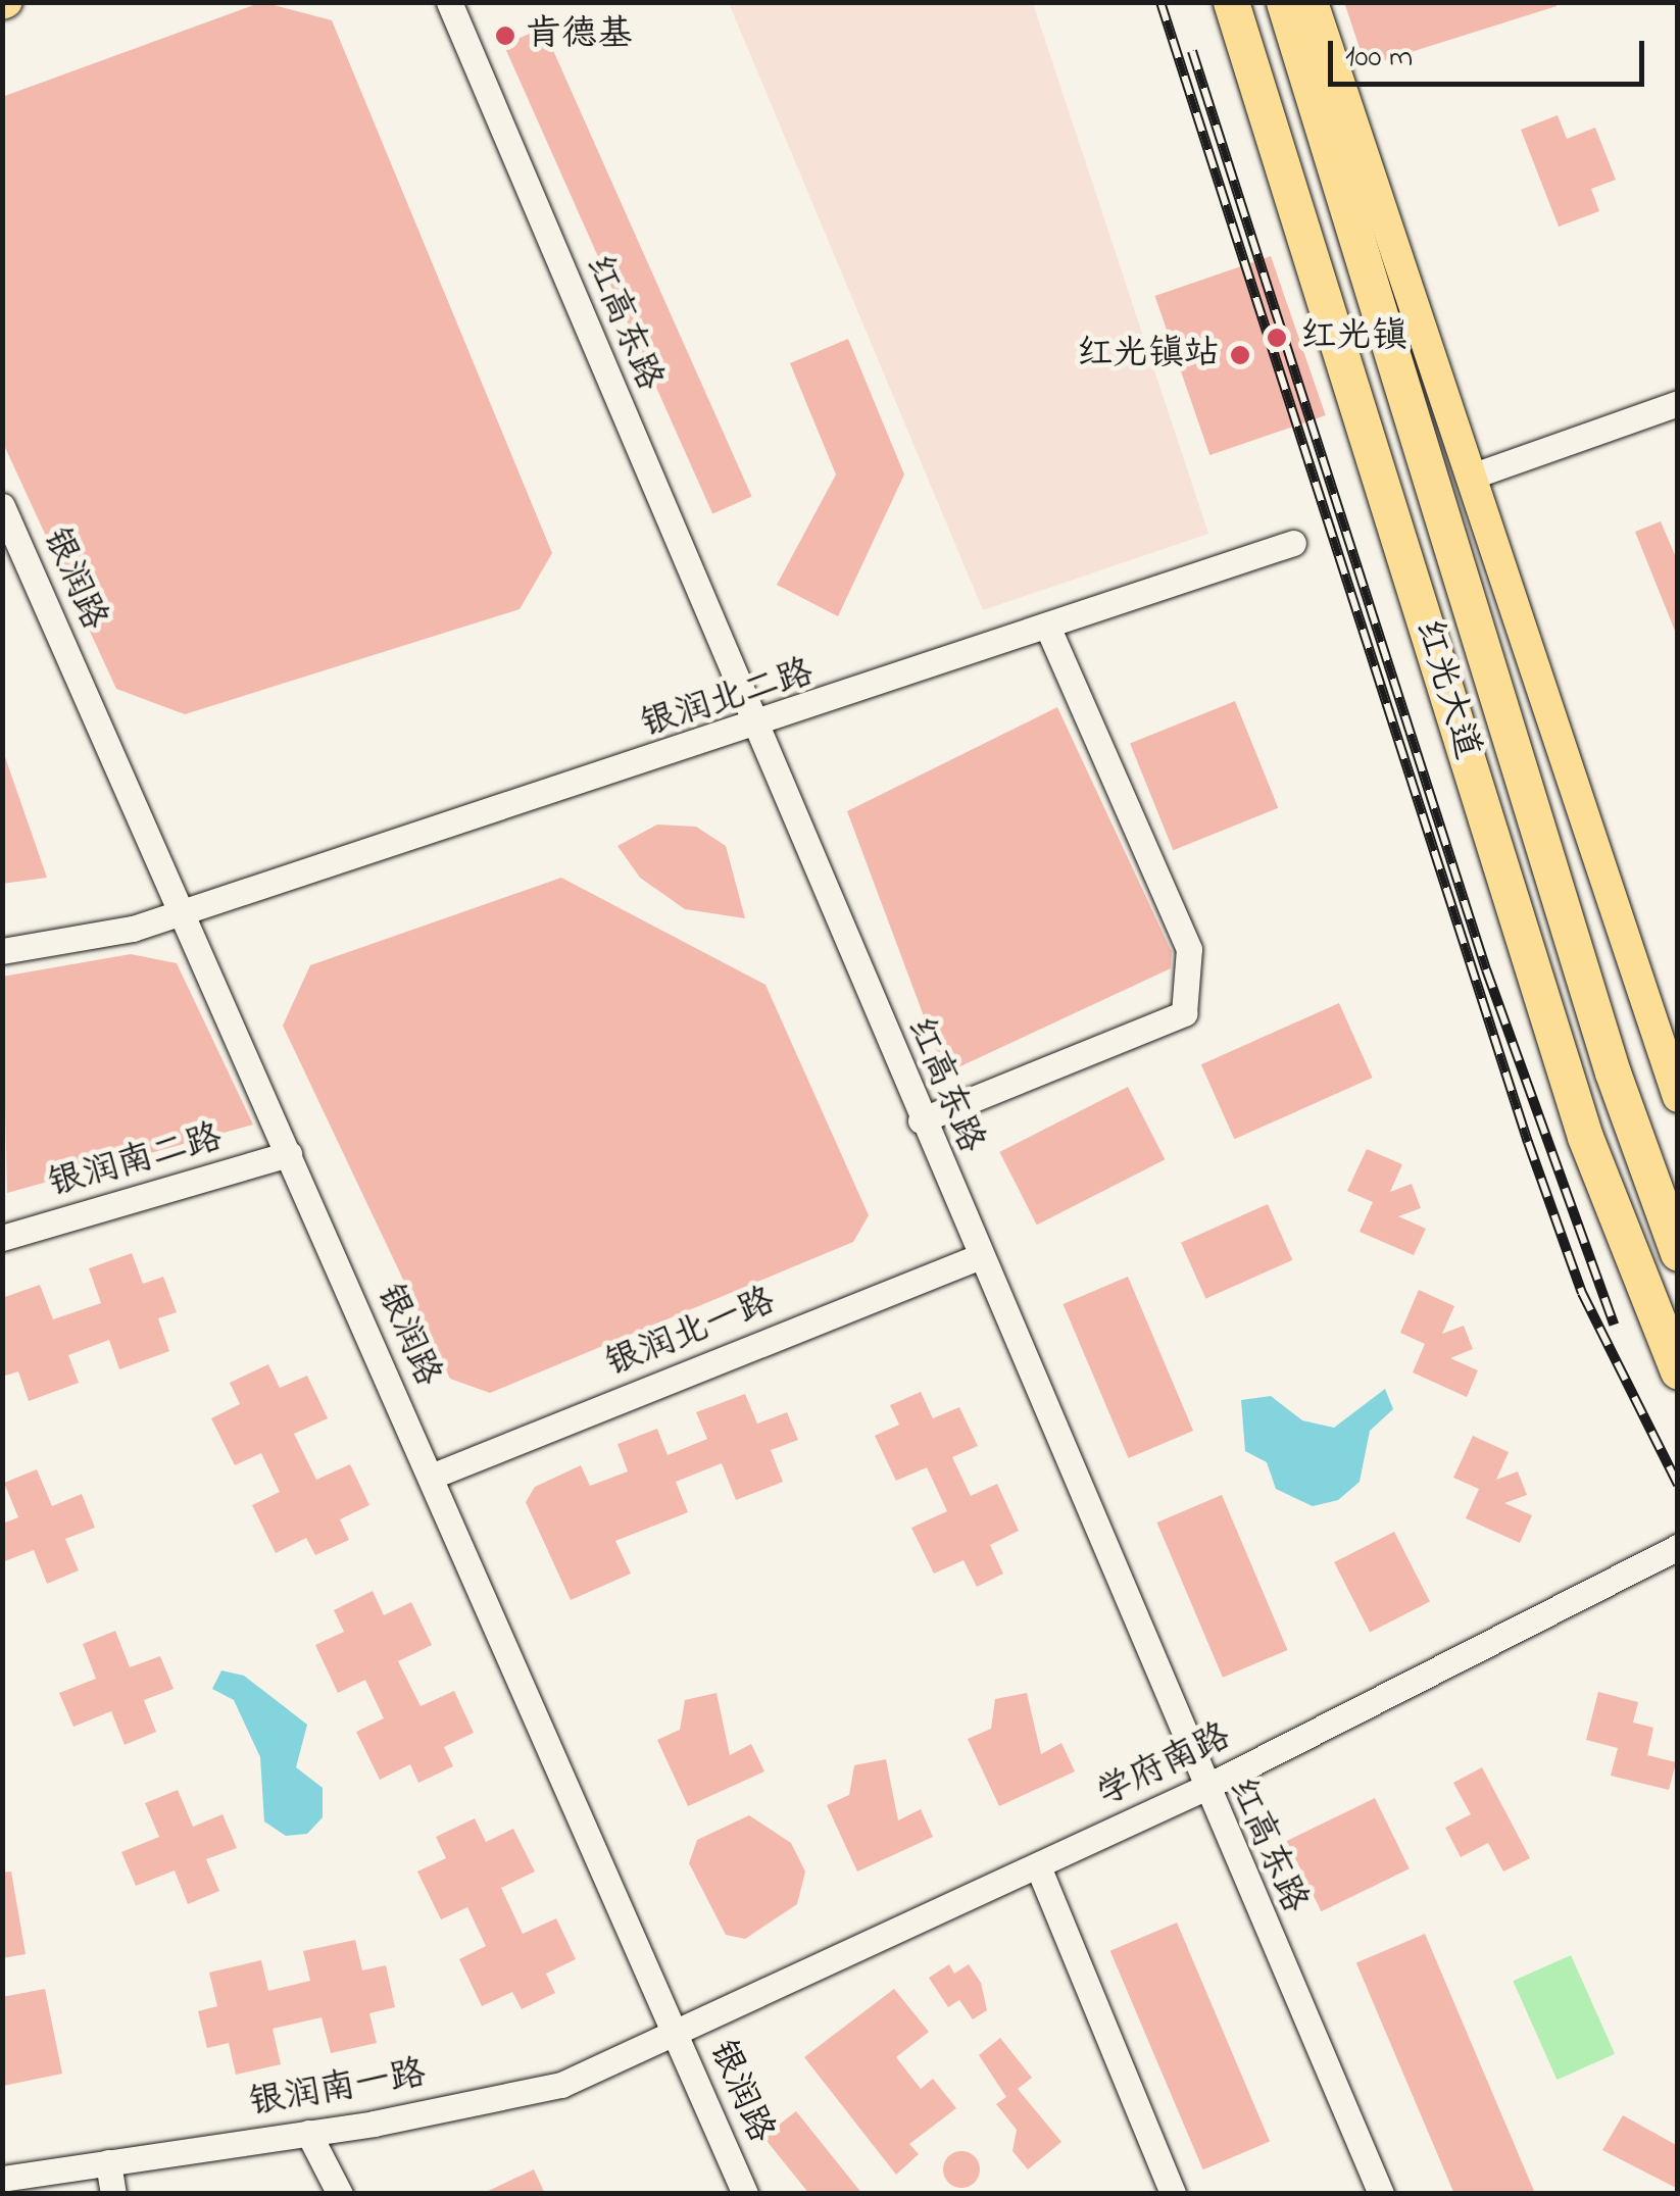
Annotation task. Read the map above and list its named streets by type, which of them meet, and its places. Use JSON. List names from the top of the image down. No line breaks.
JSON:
{"streets":{"highway":["红光大道"],"street":["红高东路","银润路","银润北二路","银润南二路","银润北一路","学府南路","银润南一路"]},"crossings":[["红高东路","银润北二路"],["红高东路","银润北一路"],["红高东路","学府南路"],["银润路","银润北二路"],["银润路","银润南二路"],["银润路","银润北一路"],["银润路","学府南路"],["银润路","银润南一路"],["学府南路","银润南一路"]],"places":["肯德基","红光镇","红光镇站"],"scale_bar":"100 m"}
